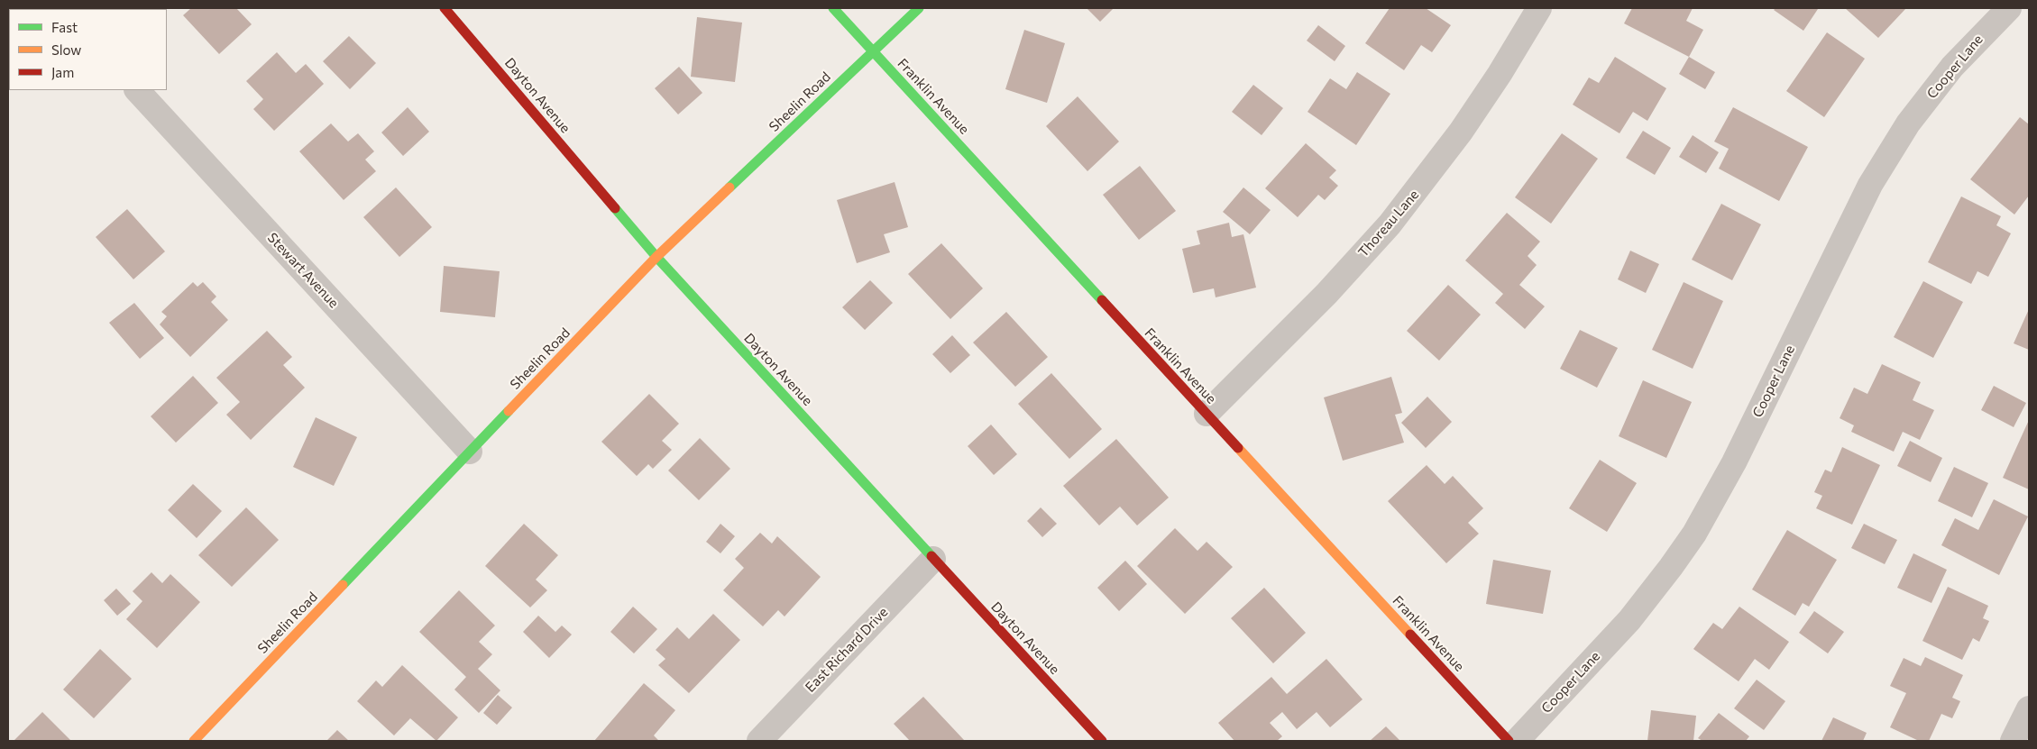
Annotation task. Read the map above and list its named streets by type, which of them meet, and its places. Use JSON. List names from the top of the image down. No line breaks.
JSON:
{"streets":{"street":["Cooper Lane","Dayton Avenue","Franklin Avenue","Sheelin Road","Thoreau Lane","Stewart Avenue","East Richard Drive"]},"crossings":[["Dayton Avenue","Sheelin Road"],["Dayton Avenue","East Richard Drive"],["Franklin Avenue","Sheelin Road"],["Franklin Avenue","Thoreau Lane"],["Sheelin Road","Stewart Avenue"]],"legend":["Fast","Slow","Jam"]}
